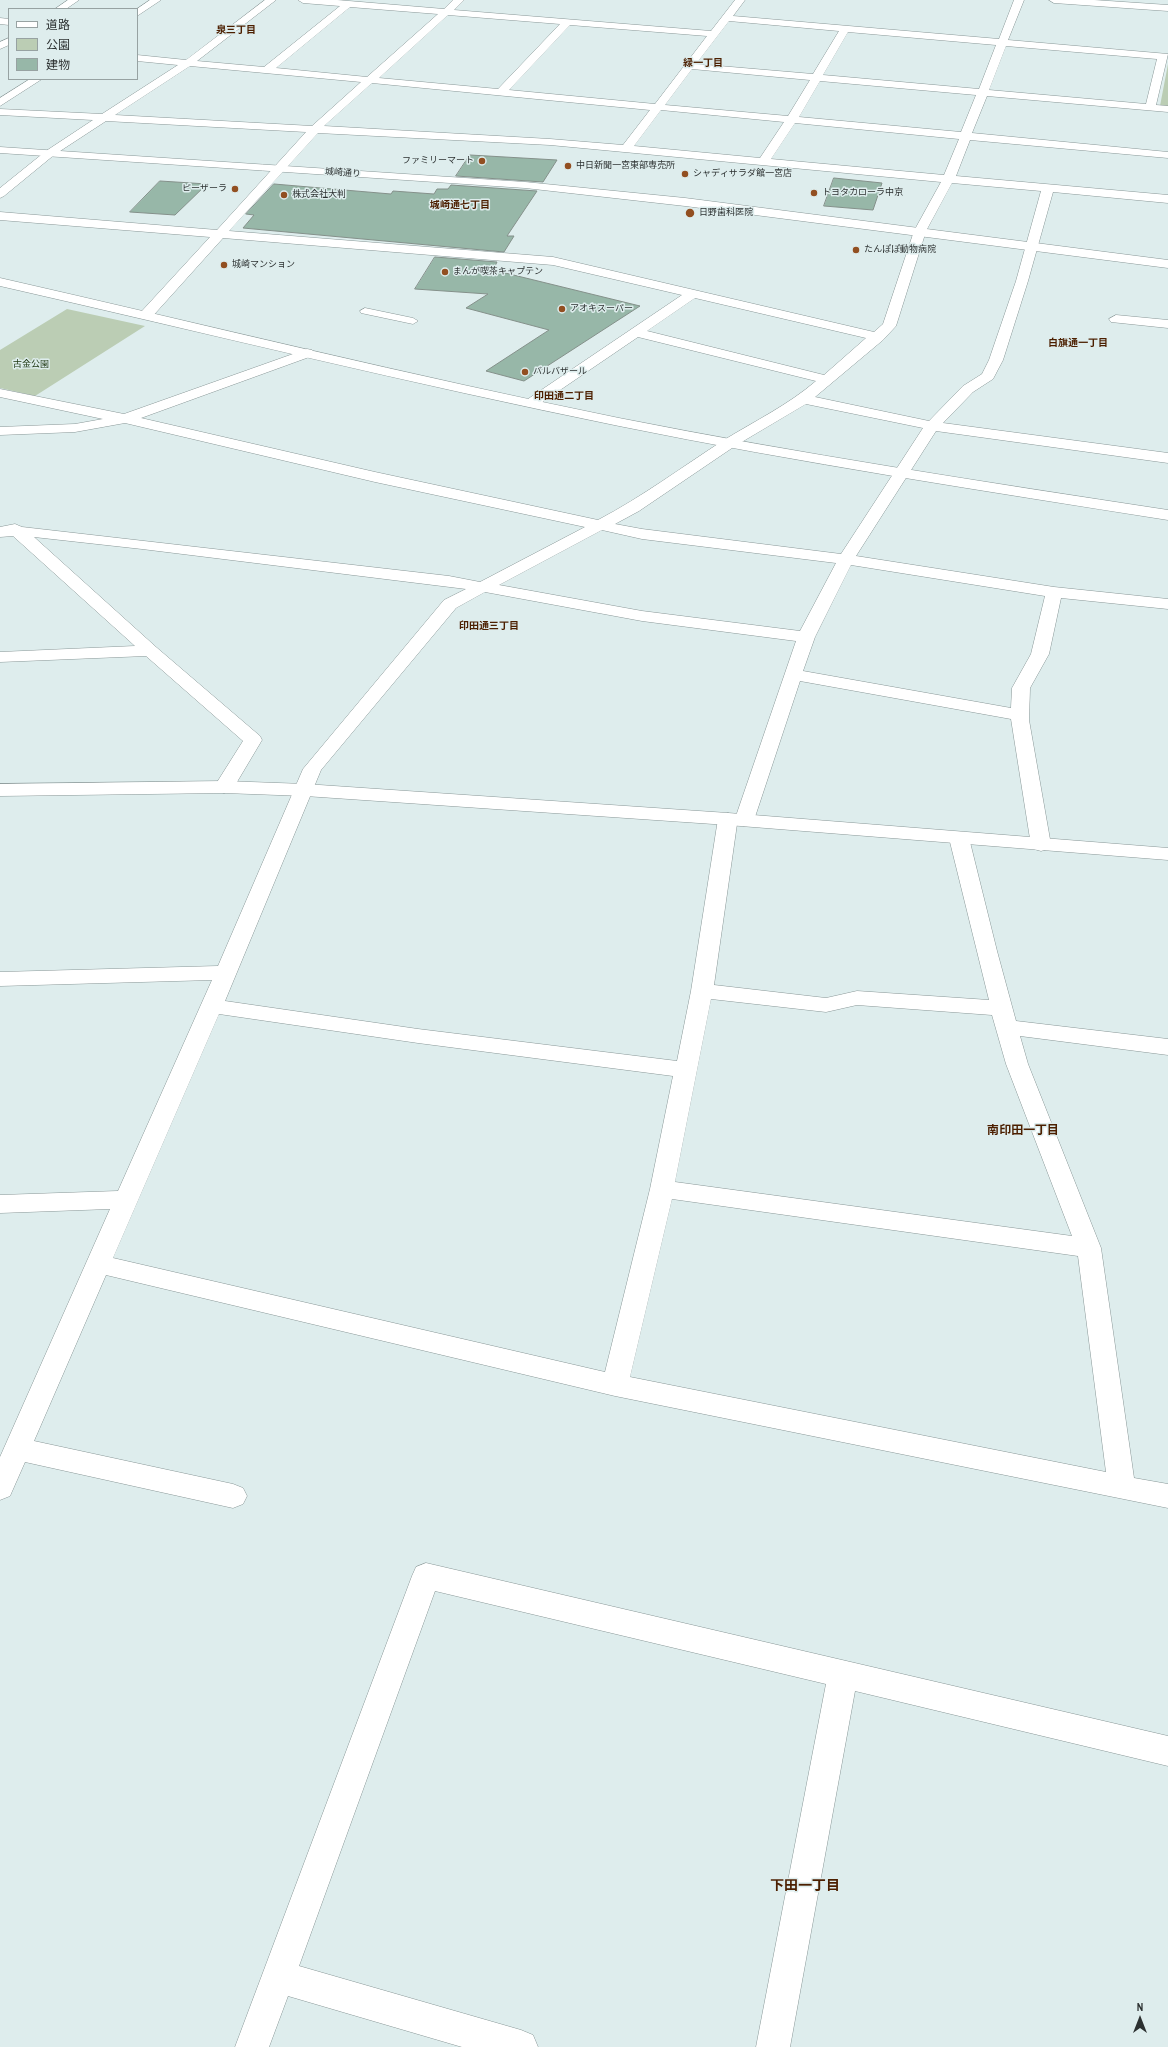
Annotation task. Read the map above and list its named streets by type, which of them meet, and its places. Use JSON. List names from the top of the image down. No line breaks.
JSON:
{"streets":{"street":["城崎通り"]},"districts":["泉三丁目","緑一丁目","城崎通七丁目","白旗通一丁目","印田通二丁目","印田通三丁目","南印田一丁目","下田一丁目"],"parks":["古金公園"],"places":["ファミリーマート","中日新聞一宮東部専売所","シャディサラダ館一宮店","ピーザーラ","トヨタカローラ中京","株式会社大判","日野歯科医院","たんぽぽ動物病院","城崎マンション","まんが喫茶キャプテン","アオキスーパー","バルバザール"],"legend":["道路","公園","建物"],"north":"top"}
